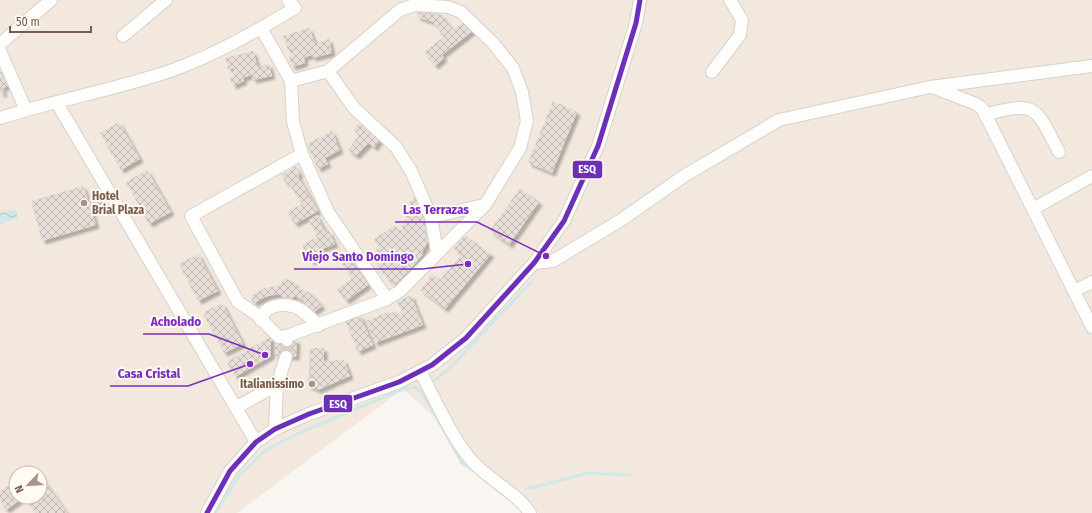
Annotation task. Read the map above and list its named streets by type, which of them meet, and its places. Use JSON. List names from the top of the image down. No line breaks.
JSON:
{"places":["Hotel Brial Plaza","Las Terrazas","Viejo Santo Domingo","Acholado","Casa Cristal","Italianissimo"],"lines":["transit line ESQ"],"scale_bar":"50 m","north":"bottom left"}
